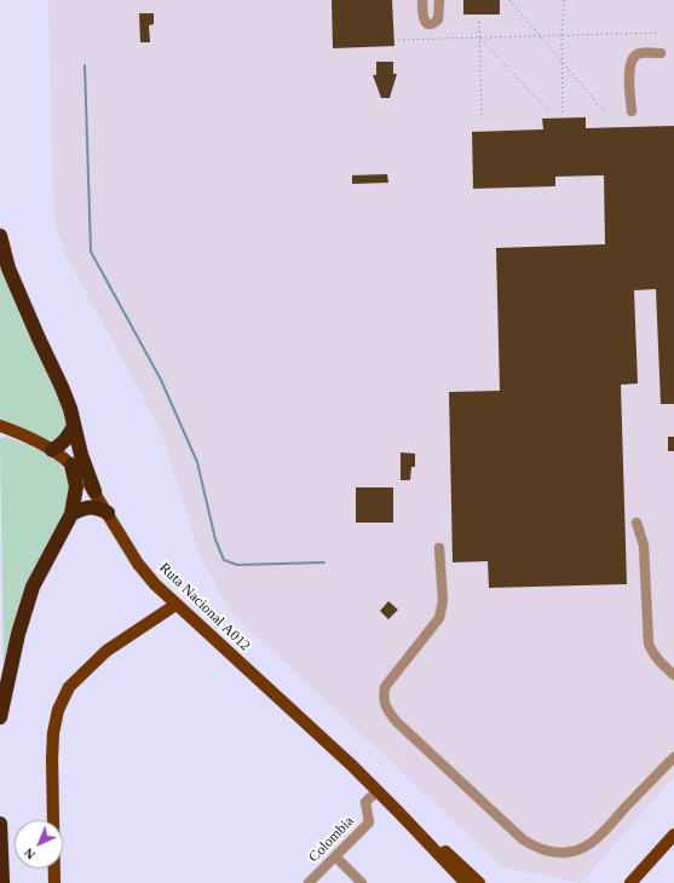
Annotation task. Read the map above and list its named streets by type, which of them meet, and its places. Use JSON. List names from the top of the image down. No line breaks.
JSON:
{"streets":{"main road":["Ruta Nacional A012"],"street":["Colombia"]},"crossings":[["Ruta Nacional A012","Colombia"]],"north":"bottom left"}
